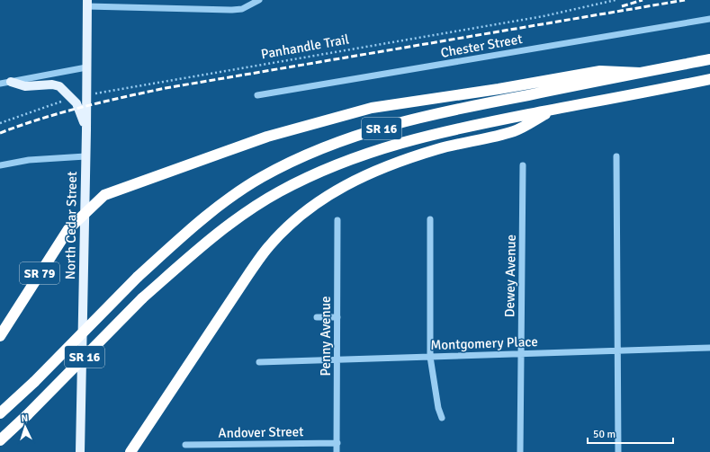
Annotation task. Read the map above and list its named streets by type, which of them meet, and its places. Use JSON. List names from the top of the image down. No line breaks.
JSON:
{"streets":{"highway":["SR 16","SR 79"],"main road":["North Cedar Street"],"street":["Chester Street","Dewey Avenue","Penny Avenue","Montgomery Place","Andover Street"],"path":["Panhandle Trail"]},"crossings":[["Panhandle Trail","North Cedar Street"],["North Cedar Street","SR 79"],["Dewey Avenue","Montgomery Place"],["Penny Avenue","Montgomery Place"],["Penny Avenue","Andover Street"]],"scale_bar":"50 m","north":"top"}
